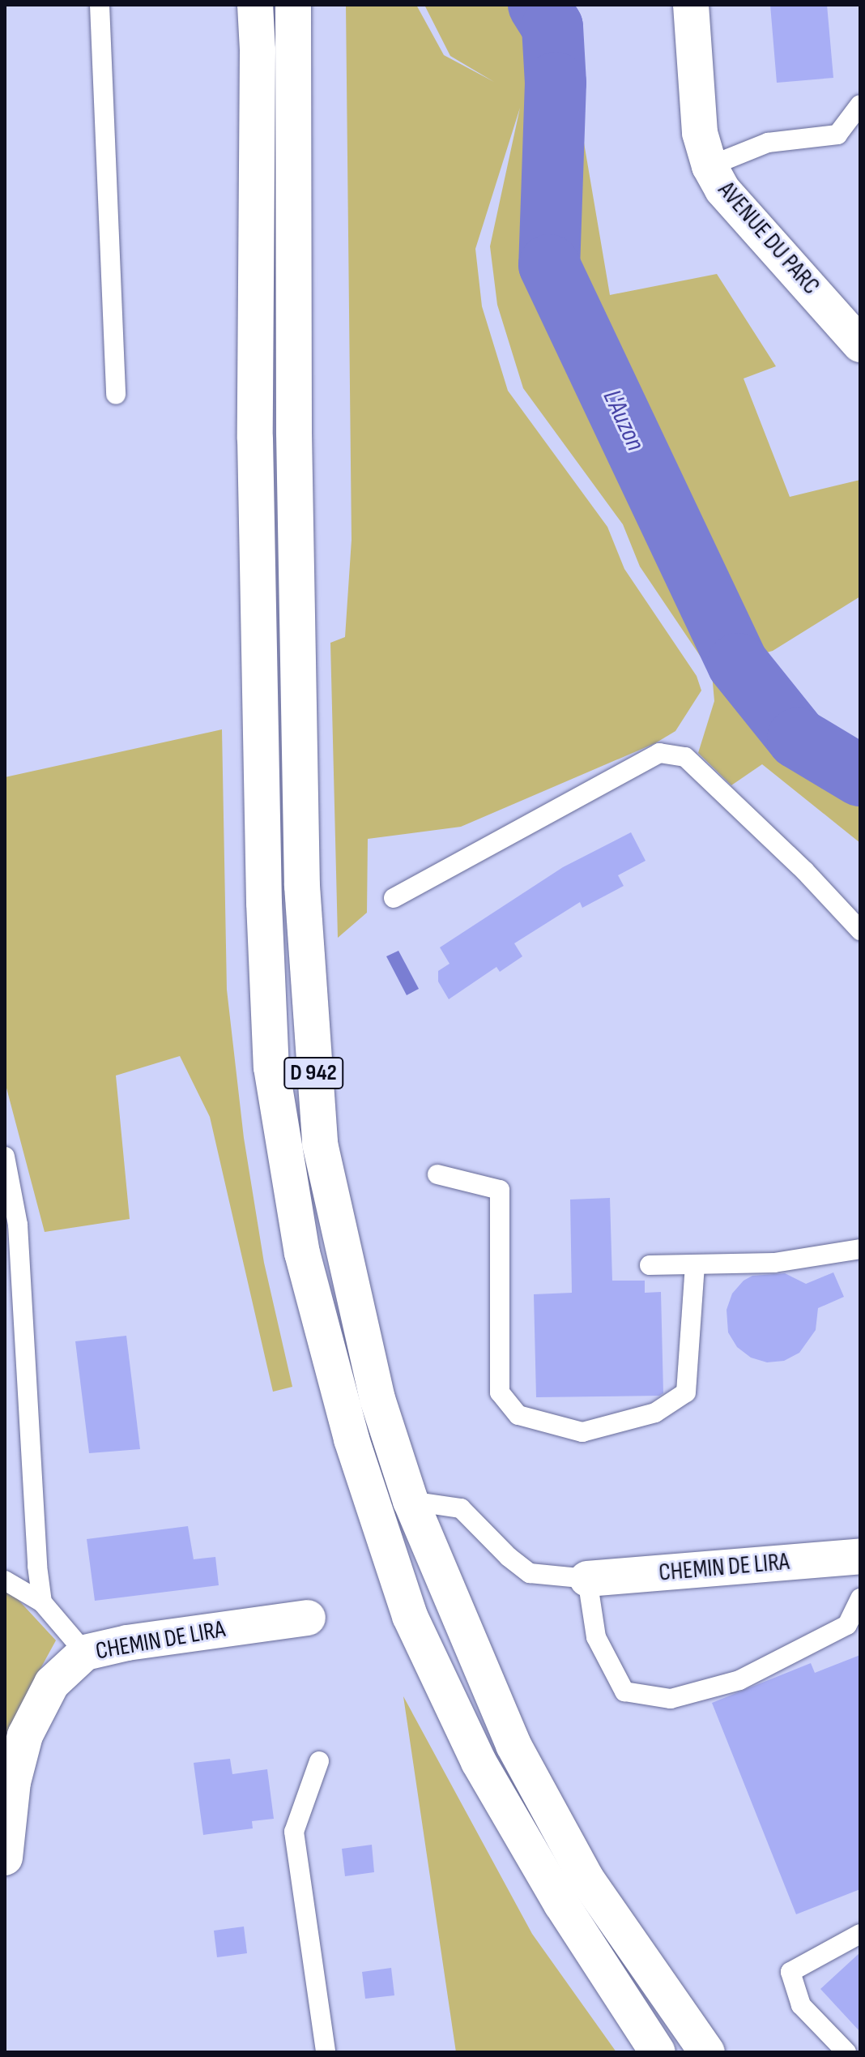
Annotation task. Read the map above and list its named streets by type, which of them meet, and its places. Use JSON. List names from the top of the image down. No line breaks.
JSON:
{"streets":{"main road":["AVENUE DU PARC","D 942","CHEMIN DE LIRA"]},"water":["L'Auzon"]}
